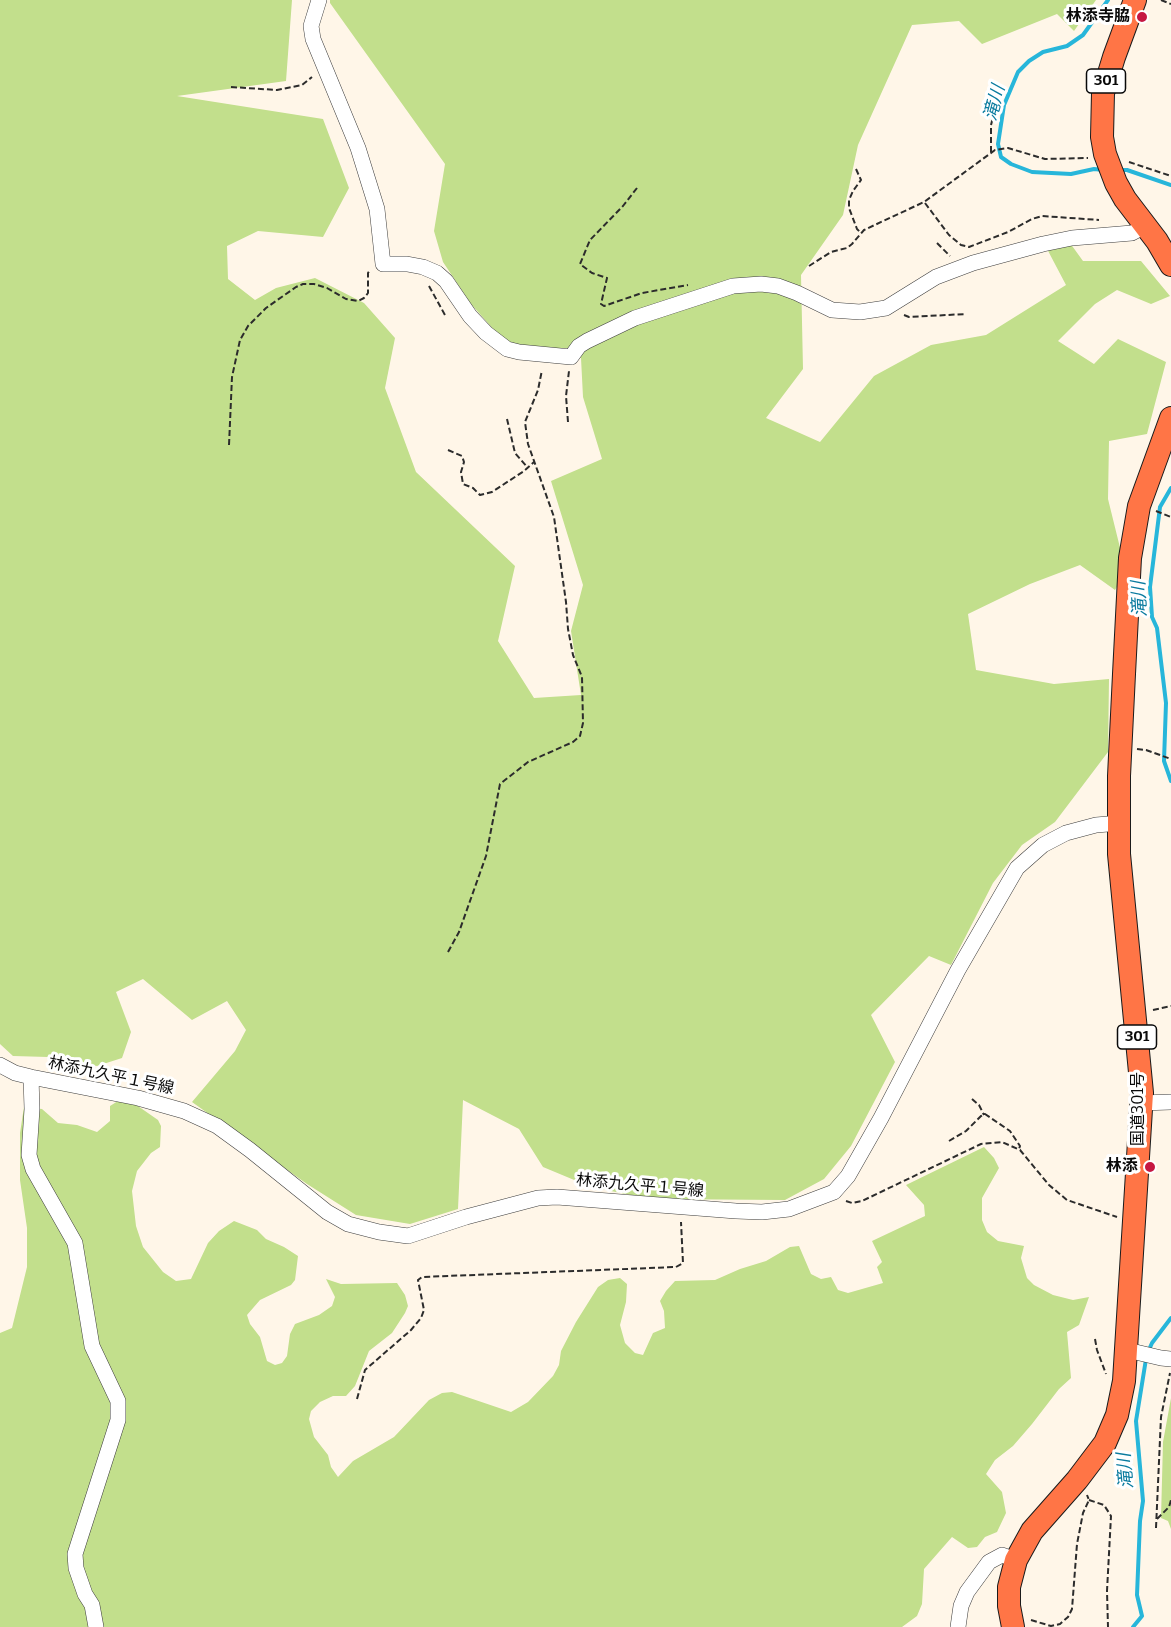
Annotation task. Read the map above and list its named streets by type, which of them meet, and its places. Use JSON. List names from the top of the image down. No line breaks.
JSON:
{"streets":{"highway":["301","国道301号"],"street":["林添九久平１号線"]},"water":["滝川"],"places":["林添寺脇","林添"]}
